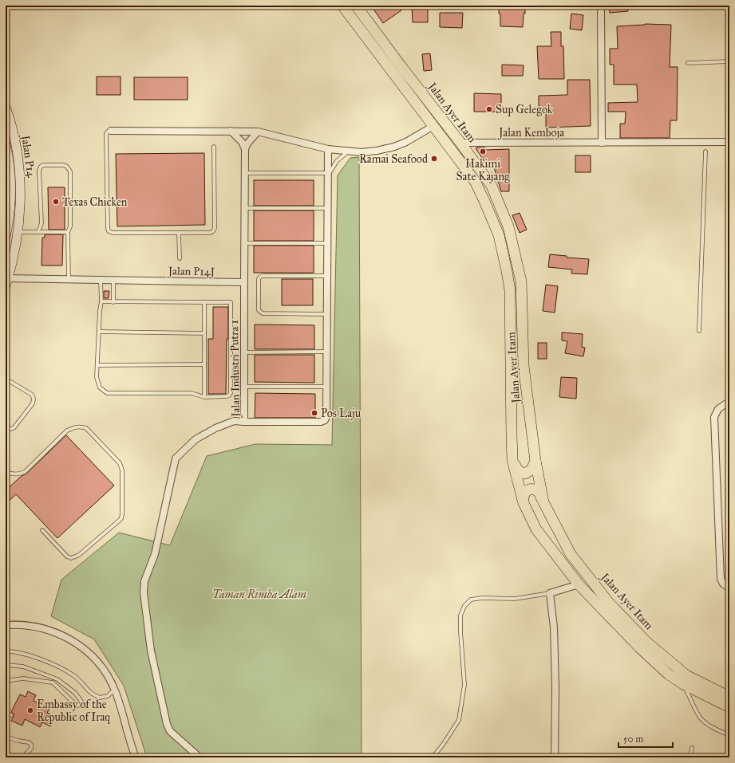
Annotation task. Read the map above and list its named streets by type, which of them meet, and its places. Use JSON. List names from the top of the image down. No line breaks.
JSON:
{"streets":{"main road":["Jalan Ayer Itam","Jalan P14"],"street":["Jalan Kemboja","Jalan P14J","Jalan Industri Putra 1"]},"crossings":[["Jalan Ayer Itam","Jalan Kemboja"],["Jalan P14","Jalan P14J"],["Jalan P14J","Jalan Industri Putra 1"]],"parks":["Taman Rimba Alam"],"places":["Sup Gelegok","Hakimi Sate Kajang","Ramai Seafood","Texas Chicken","Pos Laju","Embassy of the Republic of Iraq"],"scale_bar":"50 m"}
